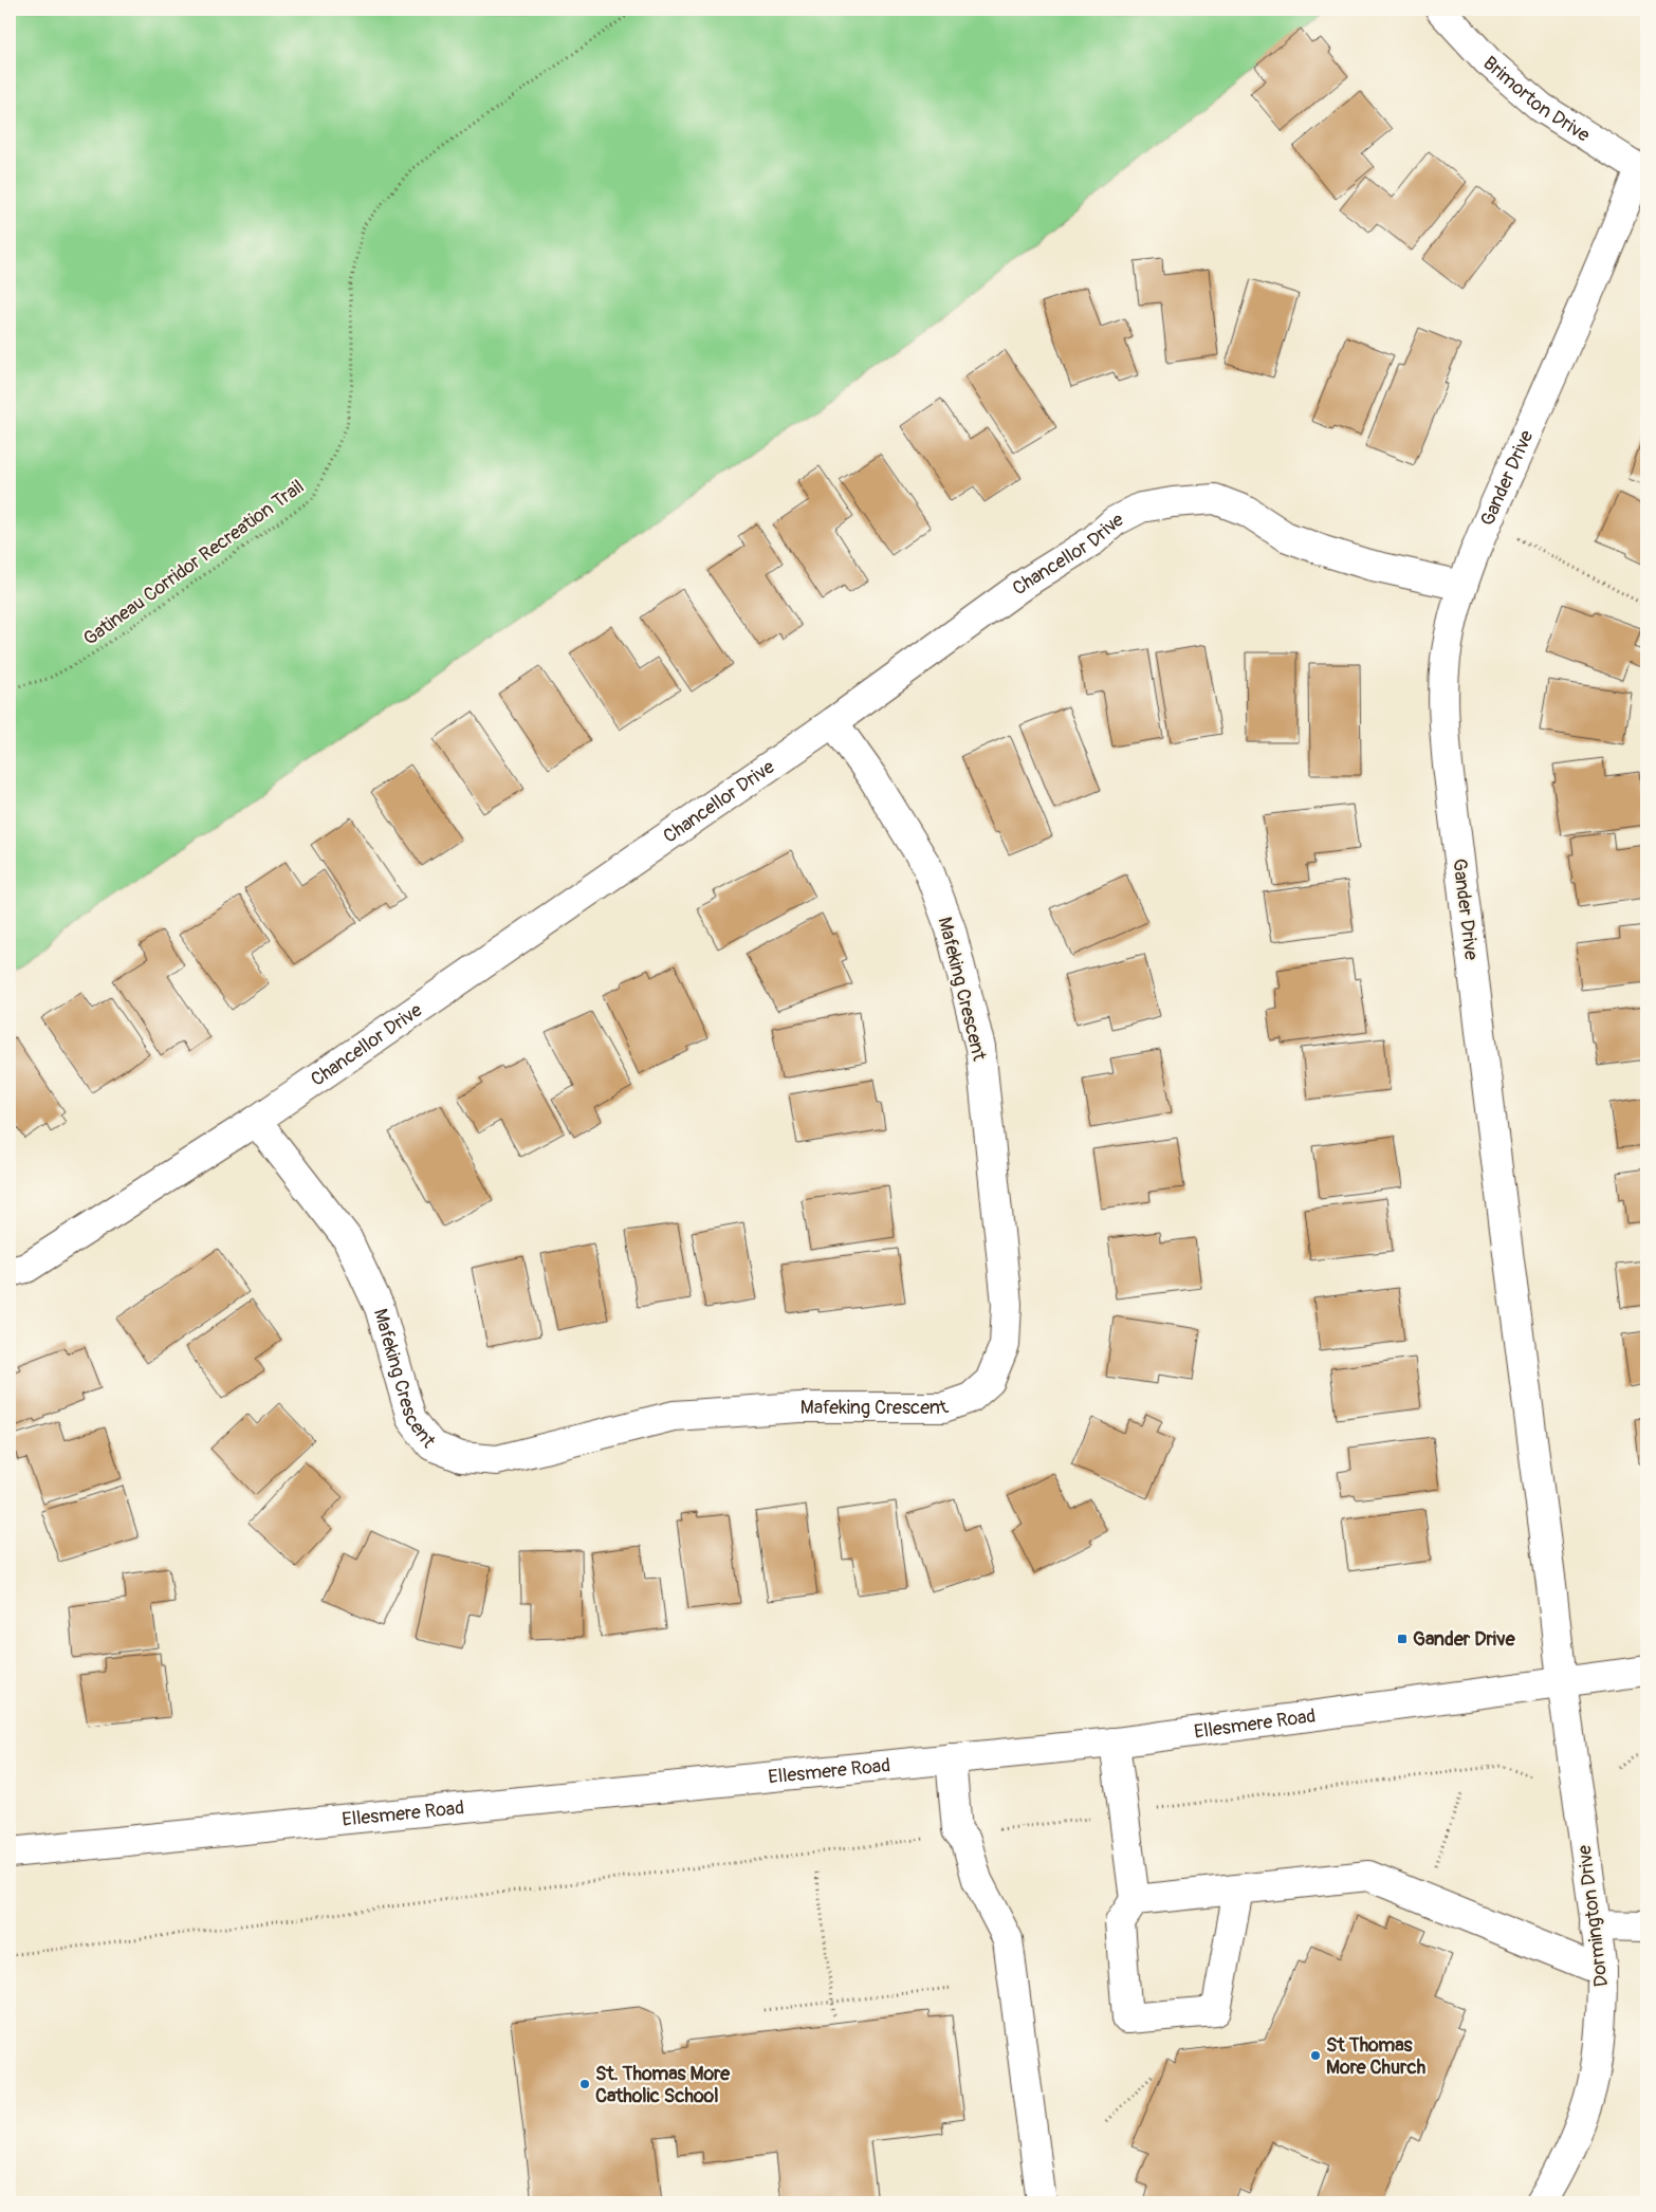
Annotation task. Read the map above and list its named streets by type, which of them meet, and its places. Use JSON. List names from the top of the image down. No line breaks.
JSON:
{"streets":{"street":["Brimorton Drive","Gander Drive","Chancellor Drive","Mafeking Crescent","Ellesmere Road","Dormington Drive"],"path":["Gatineau Corridor Recreation Trail"]},"crossings":[["Brimorton Drive","Gander Drive"],["Gander Drive","Chancellor Drive"],["Gander Drive","Ellesmere Road"],["Gander Drive","Dormington Drive"],["Chancellor Drive","Mafeking Crescent"],["Ellesmere Road","Dormington Drive"]],"places":{"transit":["Gander Drive"],"other":["St Thomas More Church","St. Thomas More Catholic School"]}}
